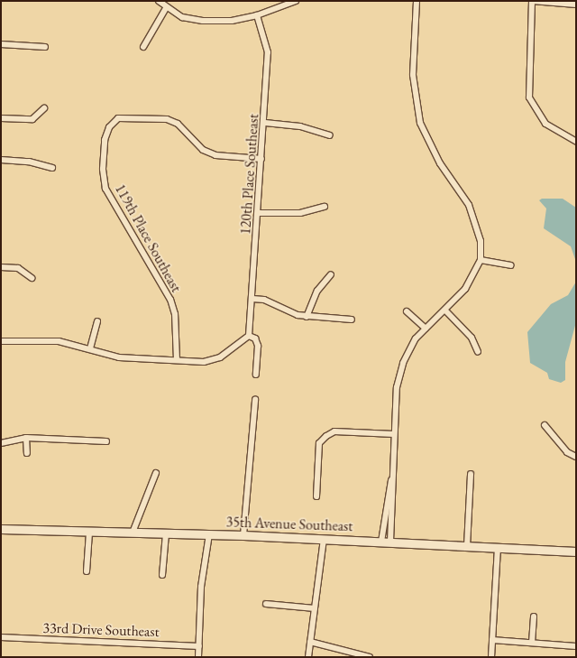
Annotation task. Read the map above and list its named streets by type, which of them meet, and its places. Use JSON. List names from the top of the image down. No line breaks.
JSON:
{"streets":{"street":["120th Place Southeast","119th Place Southeast","35th Avenue Southeast","33rd Drive Southeast"]},"crossings":[["120th Place Southeast","119th Place Southeast"]]}
